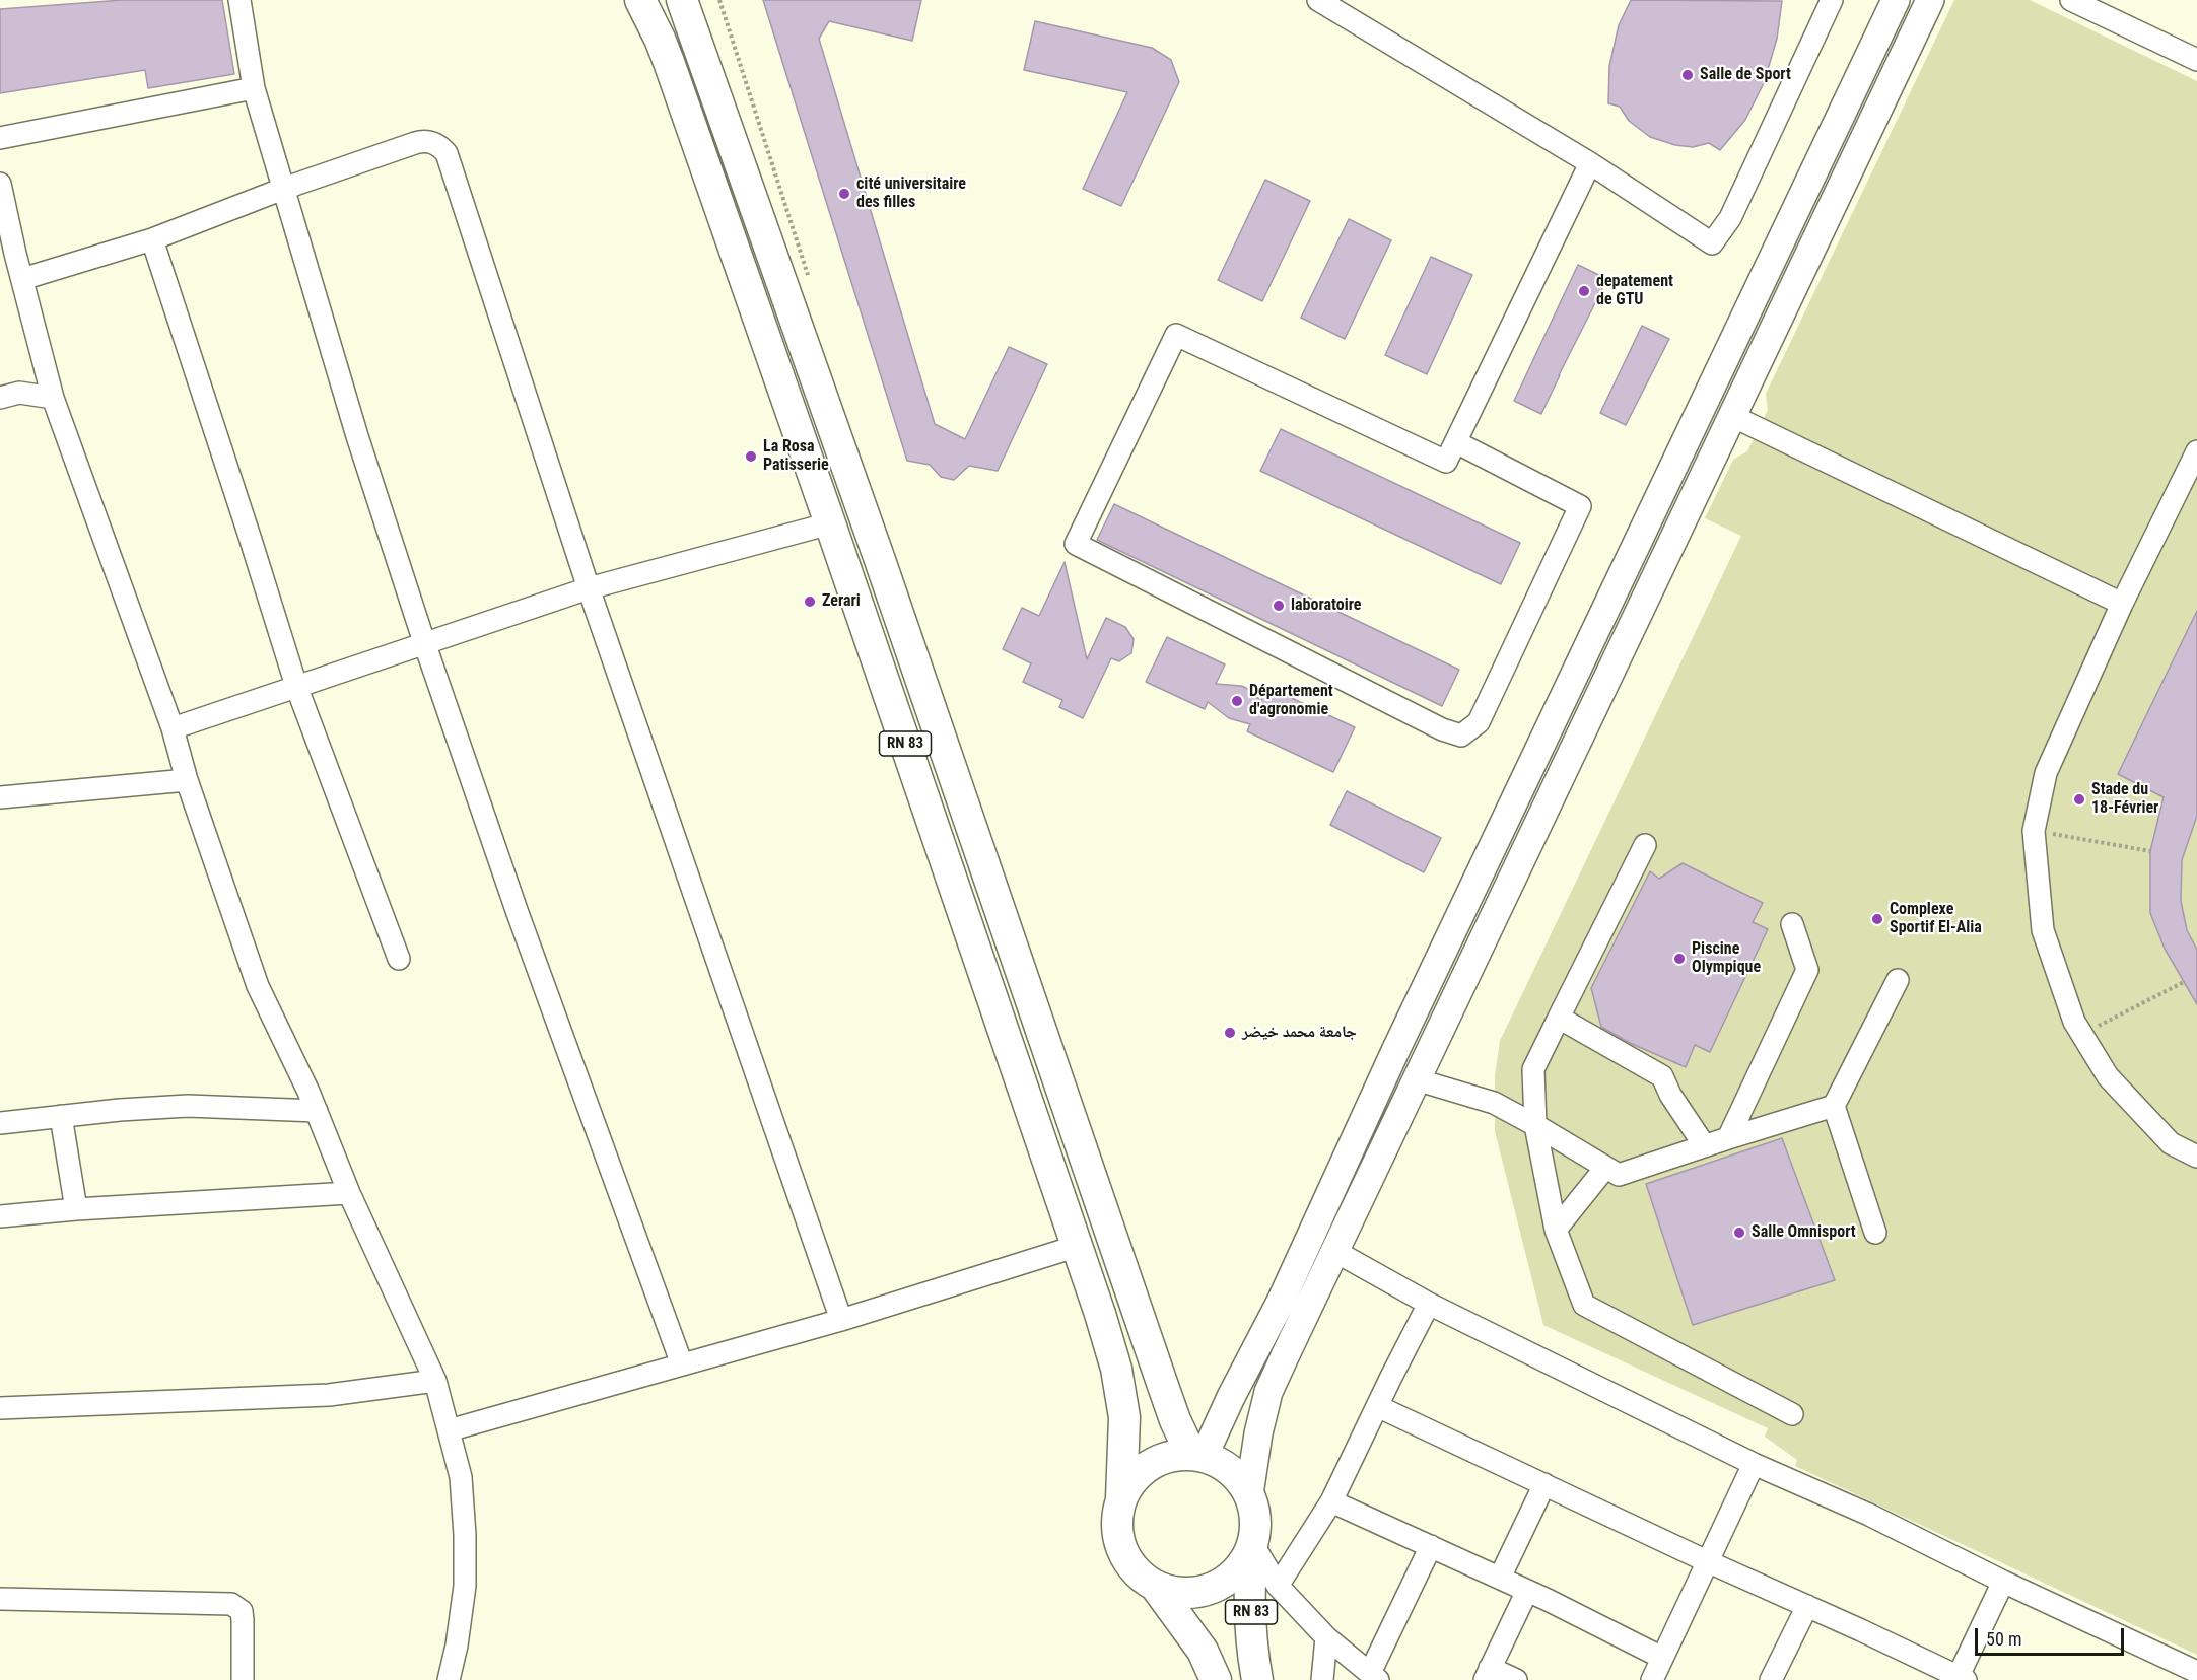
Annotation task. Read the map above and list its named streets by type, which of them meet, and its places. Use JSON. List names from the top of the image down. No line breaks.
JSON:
{"streets":{"highway":["RN 83"]},"places":["Salle de Sport","cité universitaire des filles","depatement de GTU","La Rosa Patisserie","Zerari","laboratoire","Département d'agronomie","Stade du 18-Février","Complexe Sportif El-Alia","Piscine Olympique","جامعة محمد خيضر","Salle Omnisport"],"scale_bar":"50 m"}
